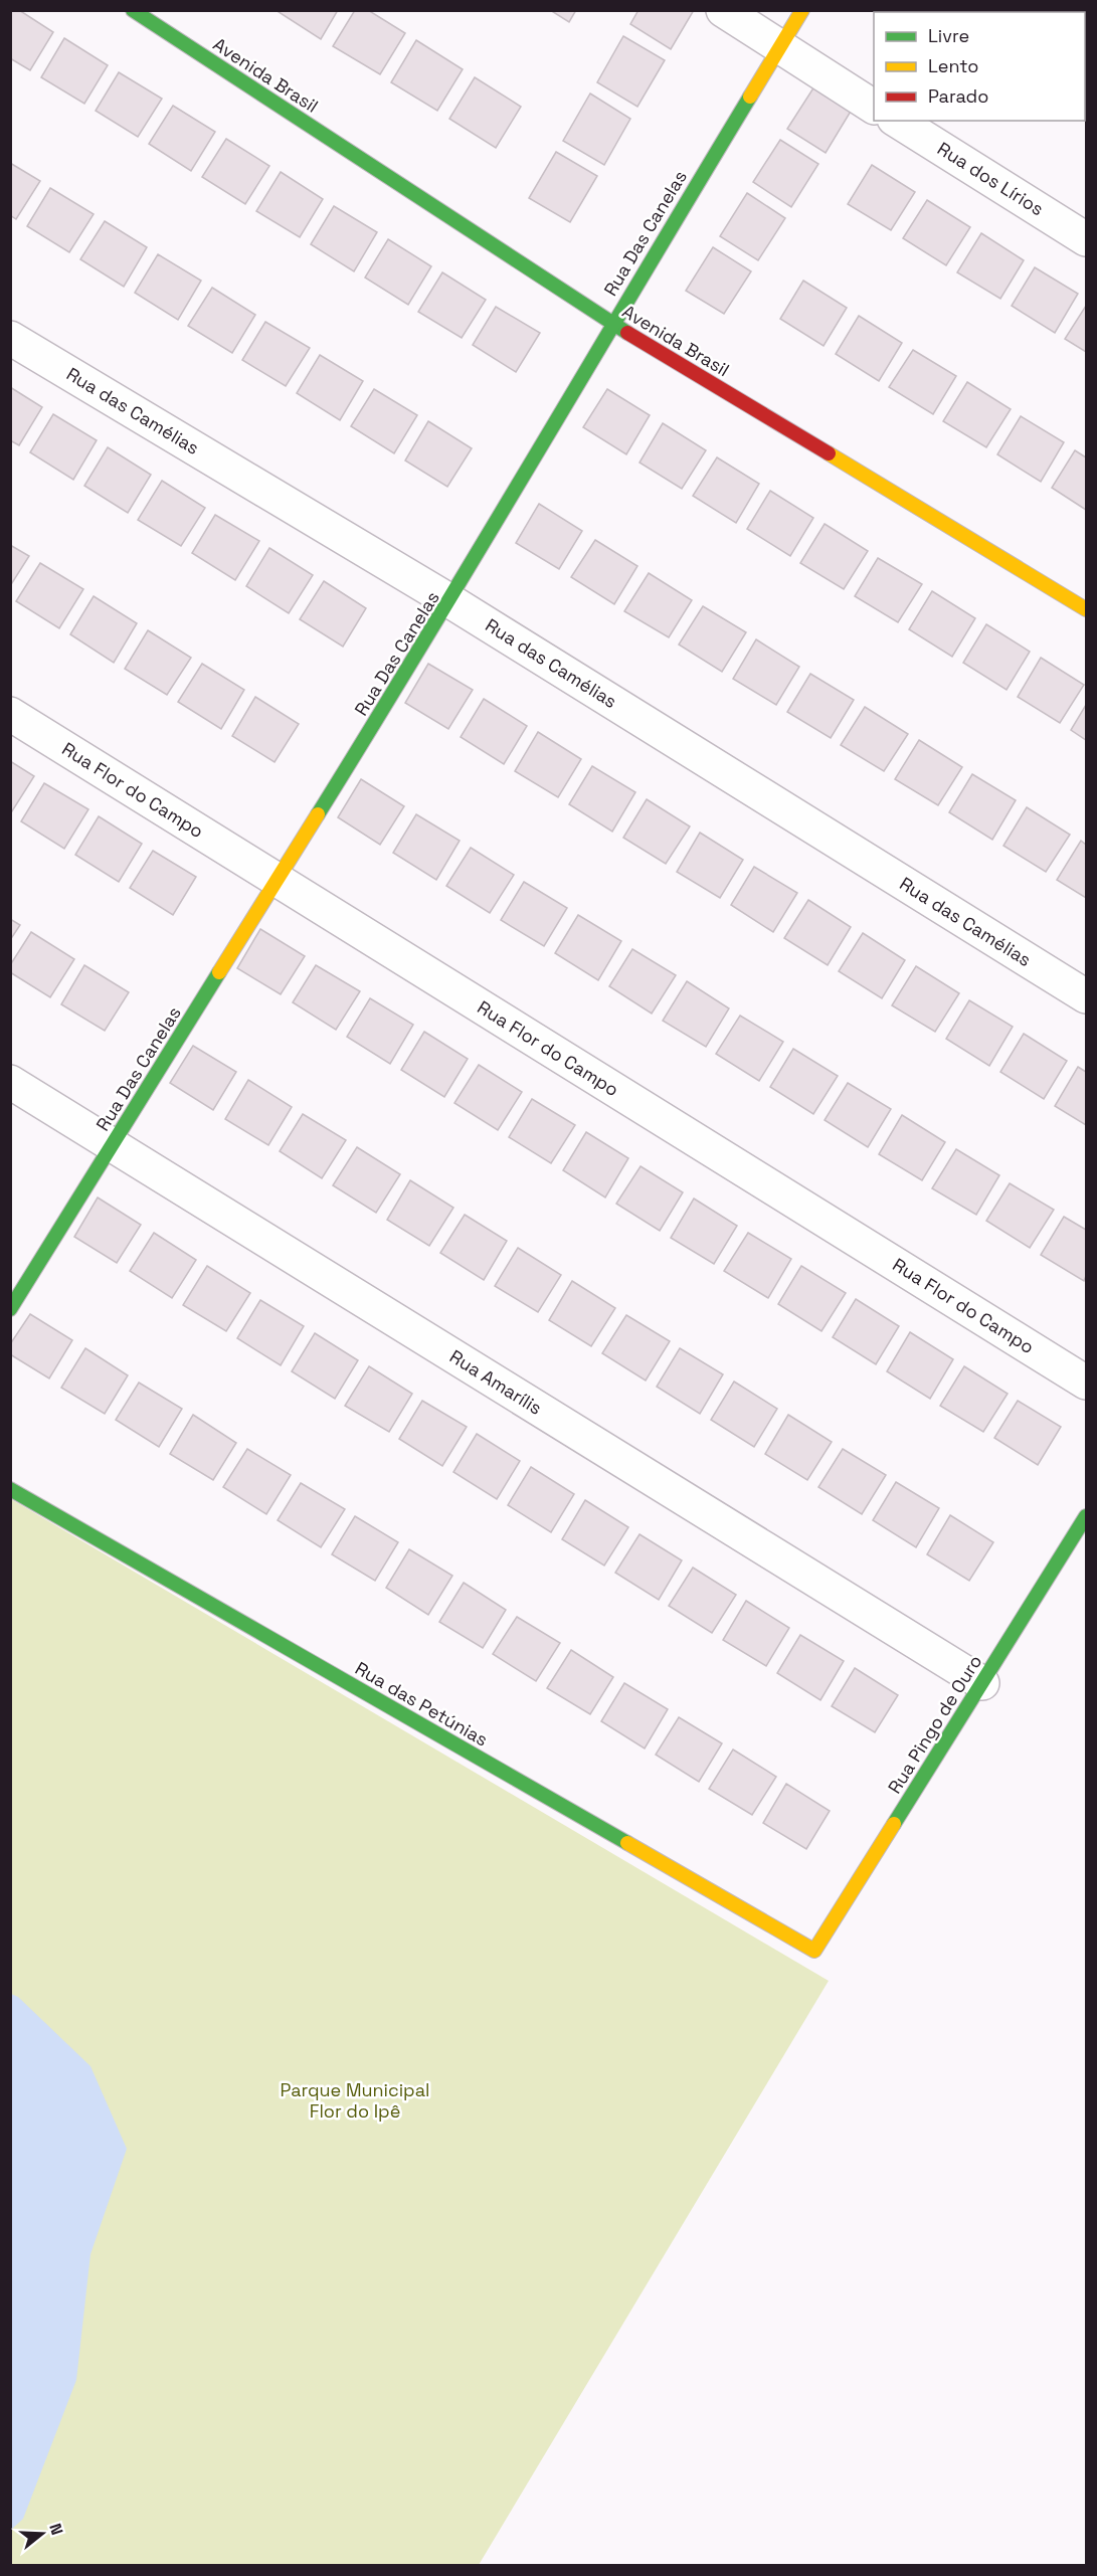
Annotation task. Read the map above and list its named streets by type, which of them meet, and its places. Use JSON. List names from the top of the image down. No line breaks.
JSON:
{"streets":{"street":["Avenida Brasil","Rua dos Lírios","Rua Das Canelas","Rua das Camélias","Rua Flor do Campo","Rua Amarílis","Rua das Petúnias","Rua Pingo de Ouro"]},"crossings":[["Avenida Brasil","Rua Das Canelas"],["Rua Das Canelas","Rua das Camélias"],["Rua Das Canelas","Rua Flor do Campo"],["Rua Das Canelas","Rua Amarílis"],["Rua Amarílis","Rua Pingo de Ouro"],["Rua das Petúnias","Rua Pingo de Ouro"]],"parks":["Parque Municipal Flor do Ipê"],"legend":["Livre","Lento","Parado"],"north":"right"}
